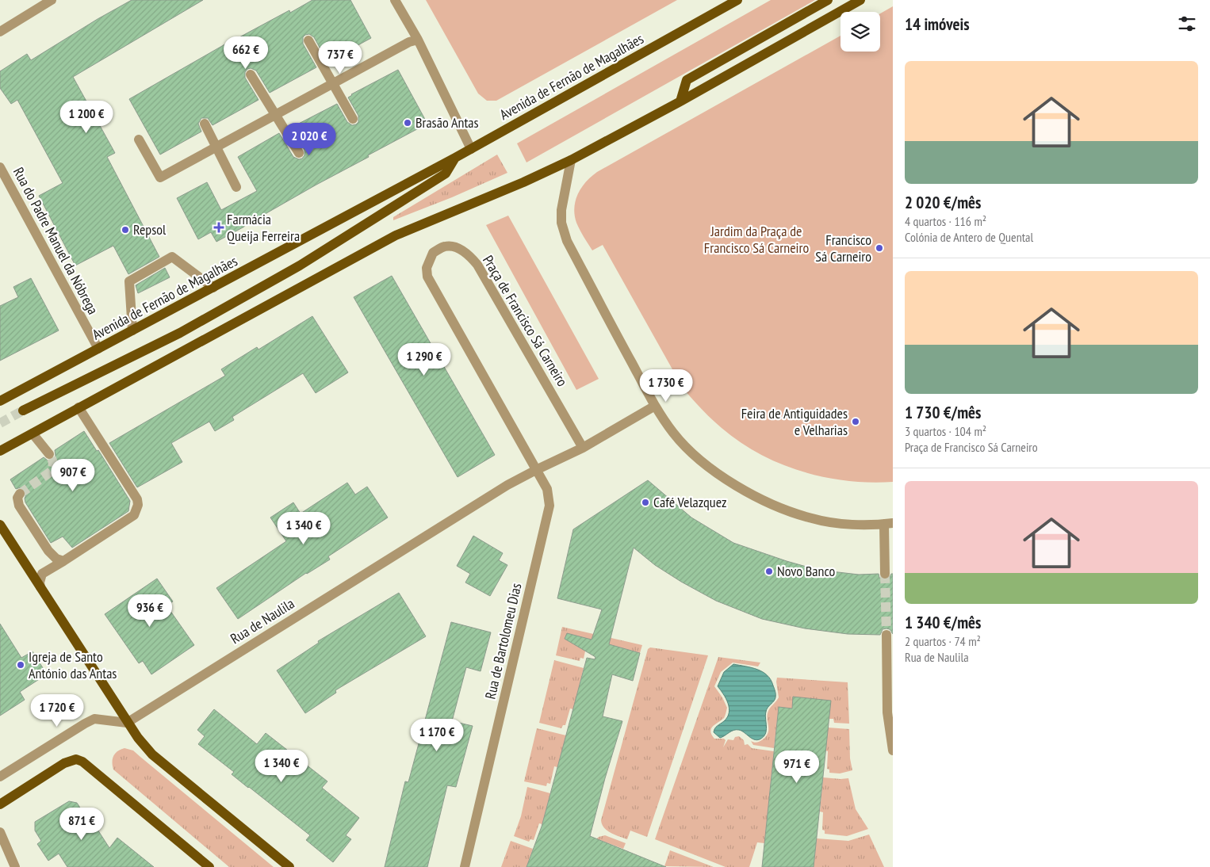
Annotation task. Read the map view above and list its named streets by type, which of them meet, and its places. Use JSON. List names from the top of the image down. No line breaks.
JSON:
{"streets":{"main road":["Avenida de Fernão de Magalhães"],"street":["Rua do Padre Manuel da Nóbrega","Praça de Francisco Sá Carneiro","Rua de Naulila","Rua de Bartolomeu Dias"]},"crossings":[["Avenida de Fernão de Magalhães","Rua do Padre Manuel da Nóbrega"],["Praça de Francisco Sá Carneiro","Rua de Naulila"],["Praça de Francisco Sá Carneiro","Rua de Bartolomeu Dias"],["Rua de Naulila","Rua de Bartolomeu Dias"]],"parks":["Jardim da Praça de Francisco Sá Carneiro"],"places":{"other":["Brasão Antas","Repsol","Francisco Sá Carneiro","Feira de Antiguidades e Velharias","Café Velazquez","Novo Banco","Igreja de Santo António das Antas"],"health":["Farmácia Queija Ferreira"]},"page":{"heading":"14 imóveis","price":["662 €","737 €","1 200 €","2 020 €","1 290 €","1 730 €","907 €","1 340 €","936 €","1 720 €","1 170 €","1 340 €","971 €","871 €"],"list":[{"name":"2 020 €/mês","note":"4 quartos · 116 m² · Colónia de Antero de Quental"},{"name":"1 730 €/mês","note":"3 quartos · 104 m² · Praça de Francisco Sá Carneiro"},{"name":"1 340 €/mês","note":"2 quartos · 74 m² · Rua de Naulila"}]}}
